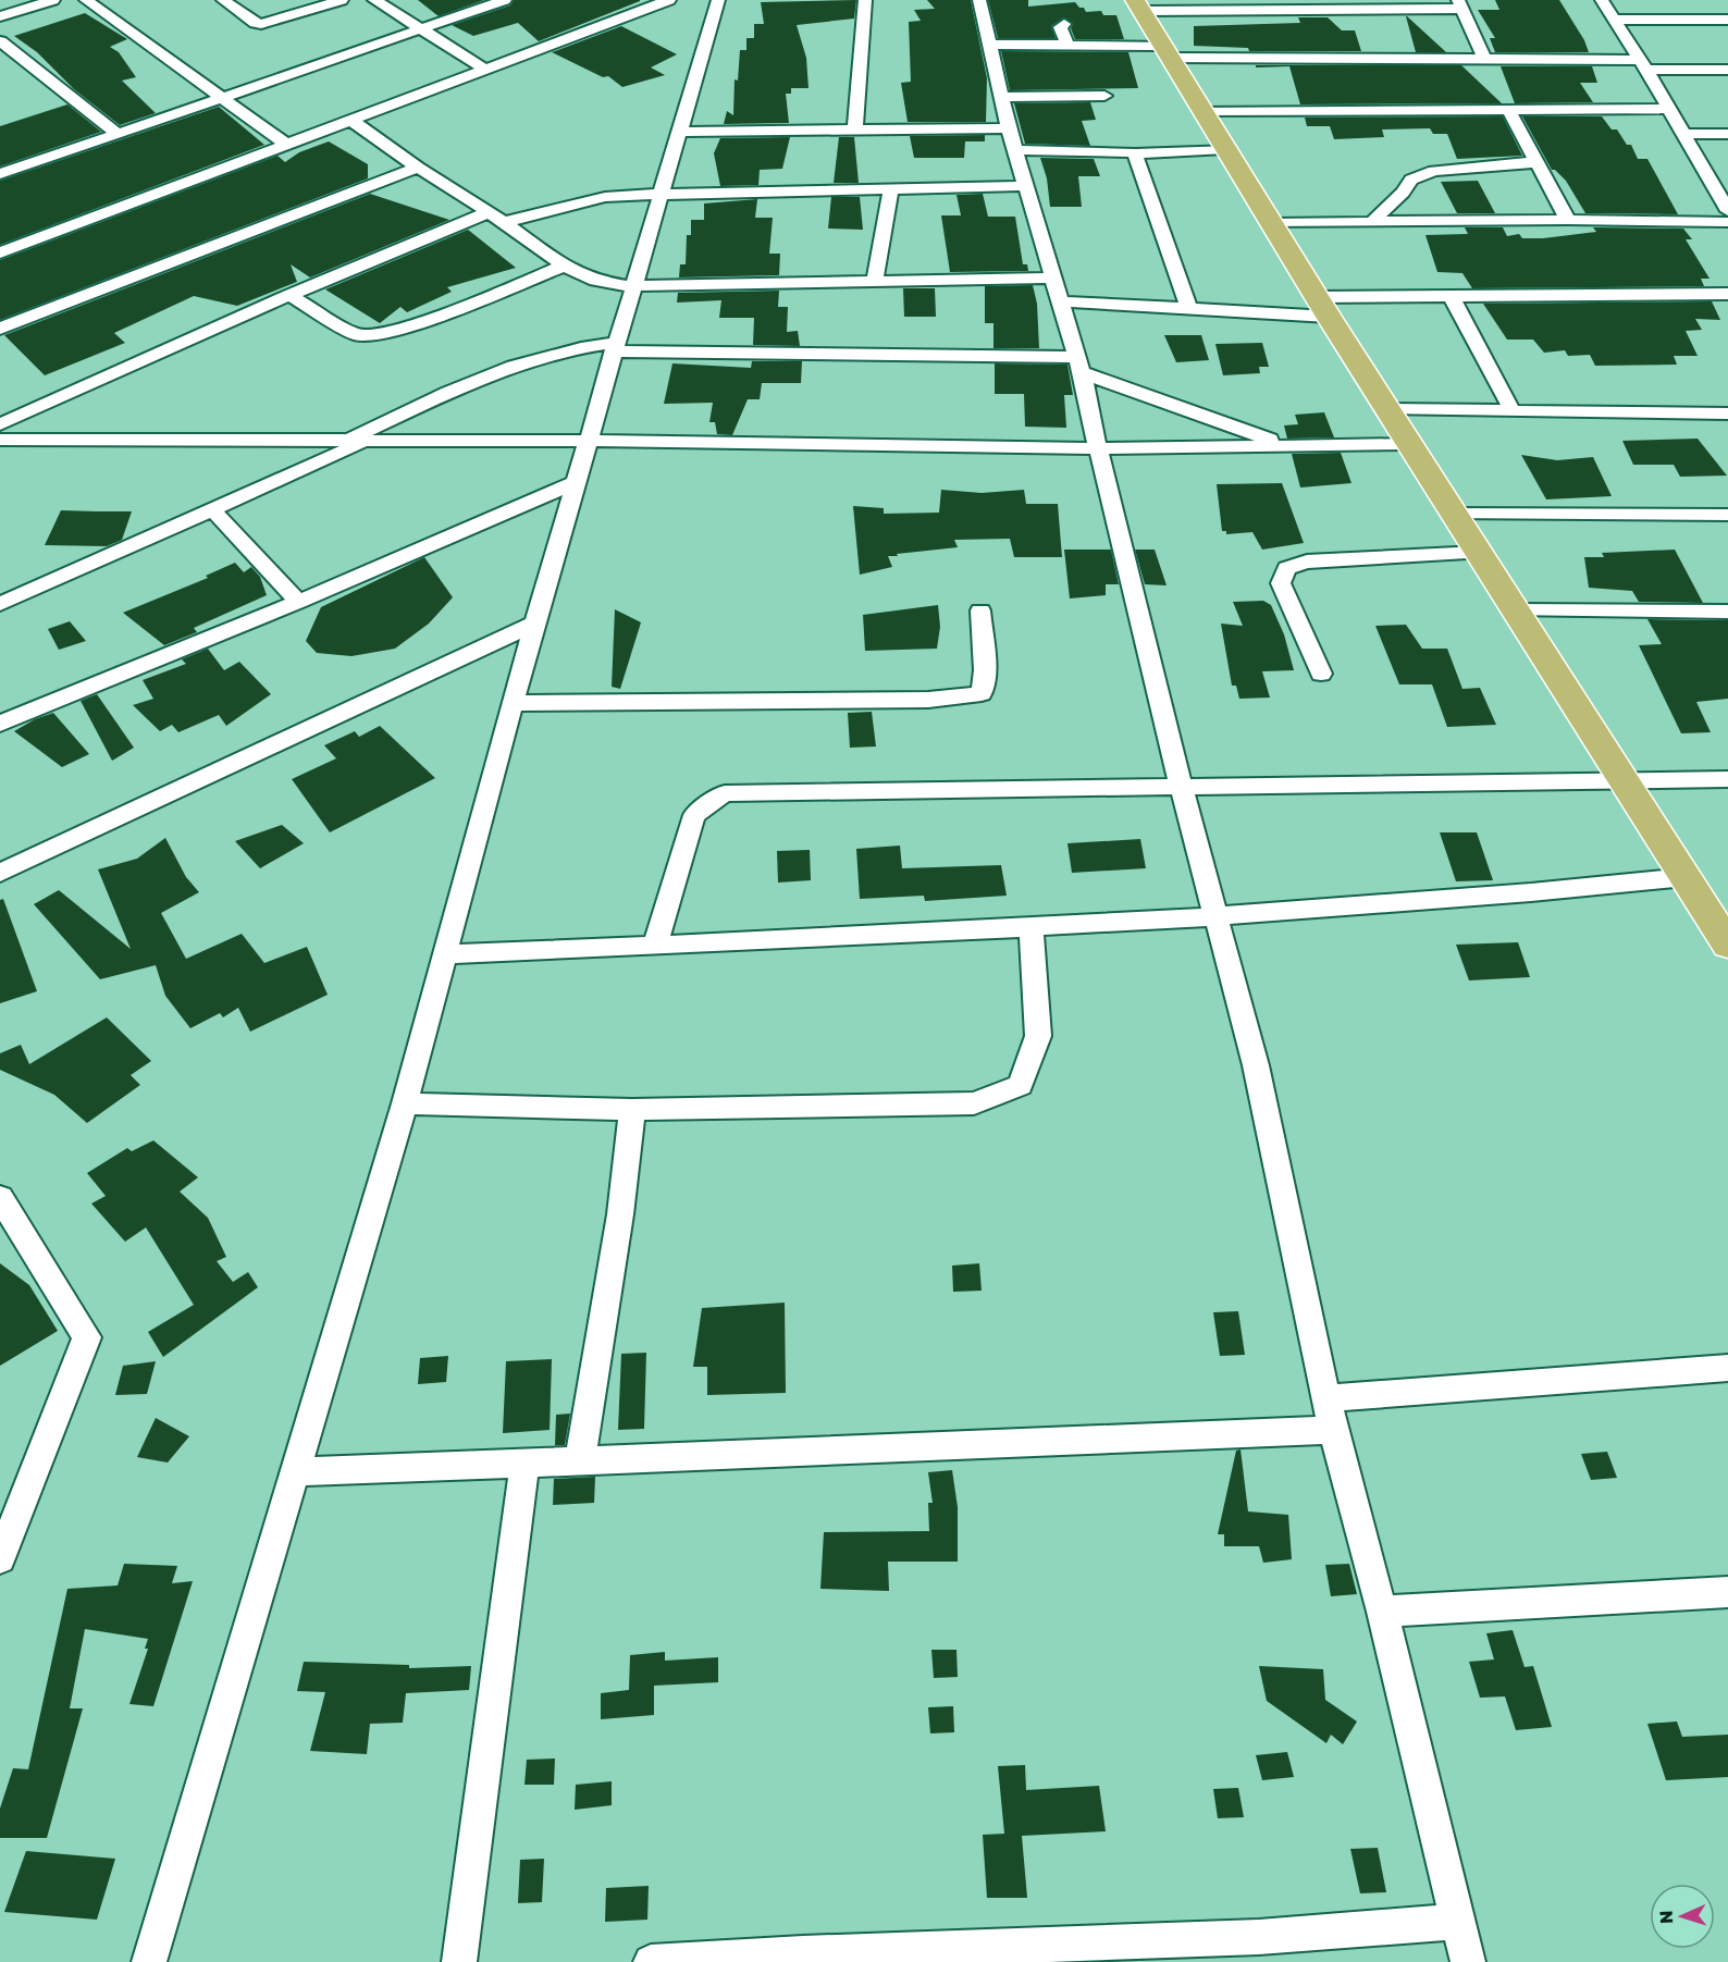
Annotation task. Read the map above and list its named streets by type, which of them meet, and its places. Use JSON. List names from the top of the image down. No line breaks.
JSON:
{"north":"left"}
